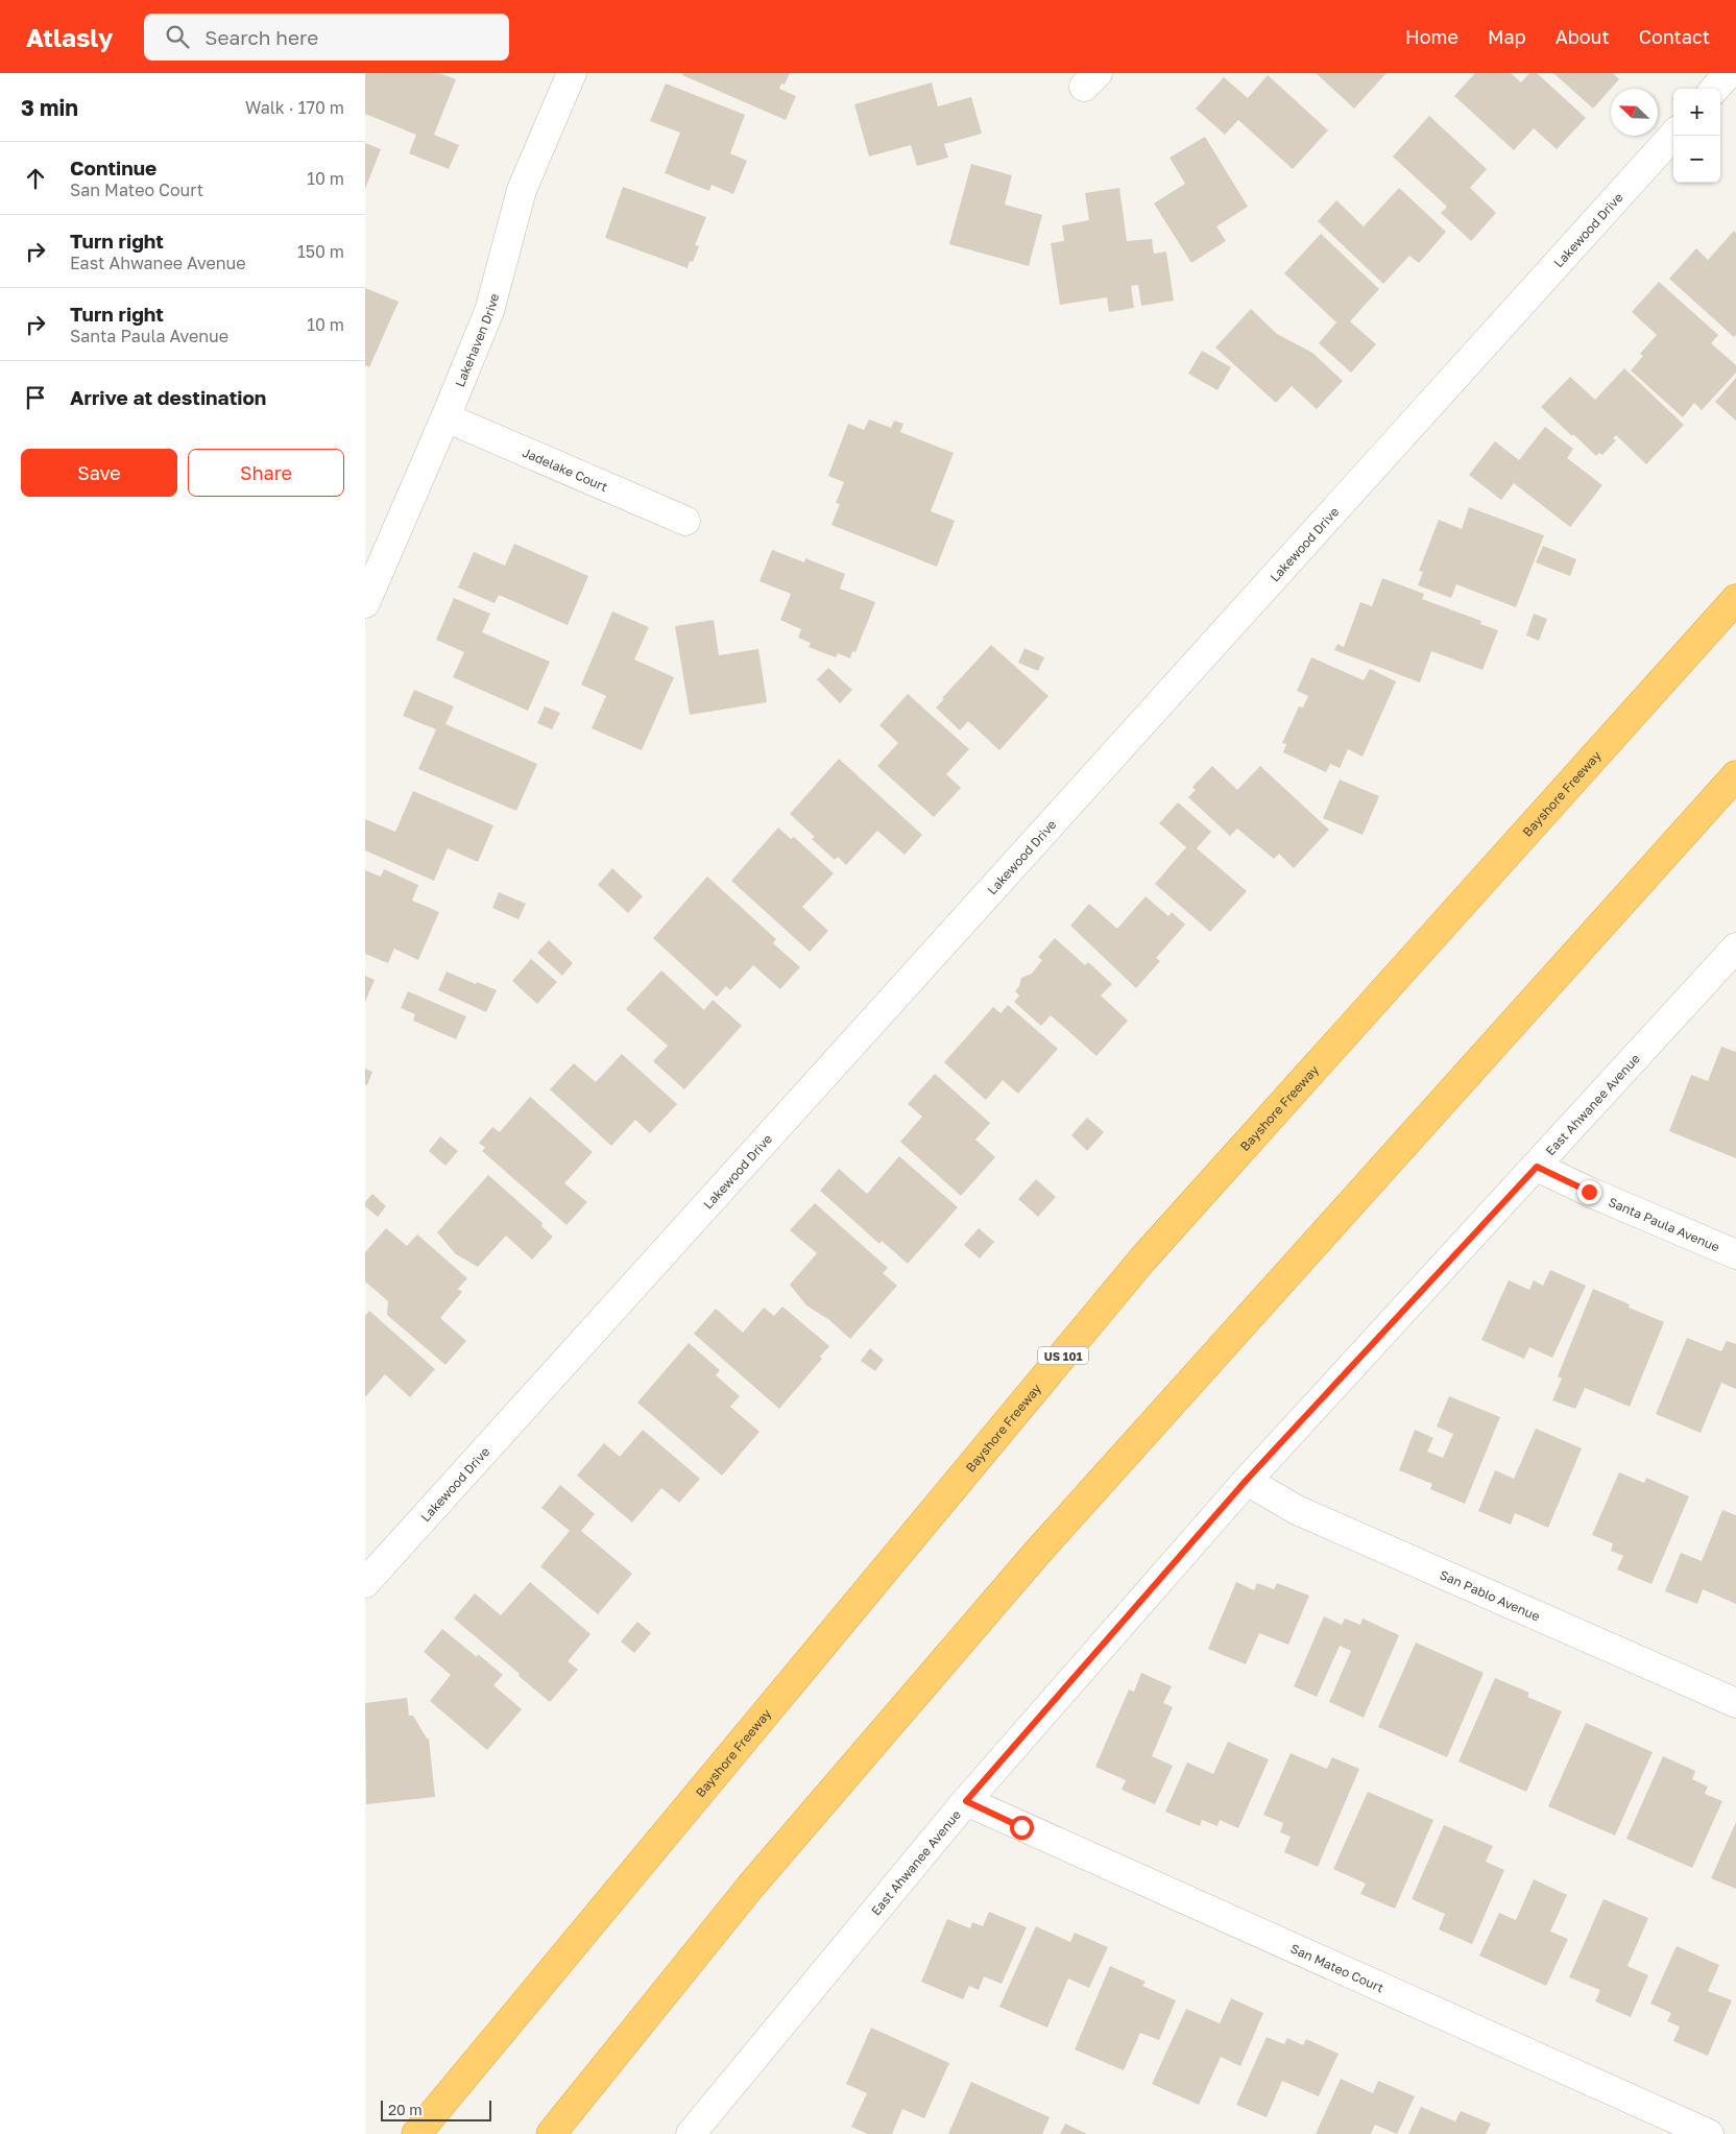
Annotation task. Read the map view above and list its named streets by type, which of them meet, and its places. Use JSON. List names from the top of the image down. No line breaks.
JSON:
{"streets":{"highway":["Bayshore Freeway","US 101"],"street":["Lakewood Drive","Lakehaven Drive","Jadelake Court","East Ahwanee Avenue","Santa Paula Avenue","San Pablo Avenue","San Mateo Court"]},"crossings":[["Lakehaven Drive","Jadelake Court"],["East Ahwanee Avenue","Santa Paula Avenue"],["East Ahwanee Avenue","San Pablo Avenue"],["East Ahwanee Avenue","San Mateo Court"]],"scale_bar":"20 m","north":"top left","page":{"header":"Atlasly","search":"Search here","nav":["Home","Map","About","Contact"],"heading":["3 min","Walk · 170 m"],"map_buttons":["+","−"],"list":[["Continue","San Mateo Court","10 m"],["Turn right","East Ahwanee Avenue","150 m"],["Turn right","Santa Paula Avenue","10 m"],"Arrive at destination"],"buttons":["Save","Share"],"scale":"20 m"}}
